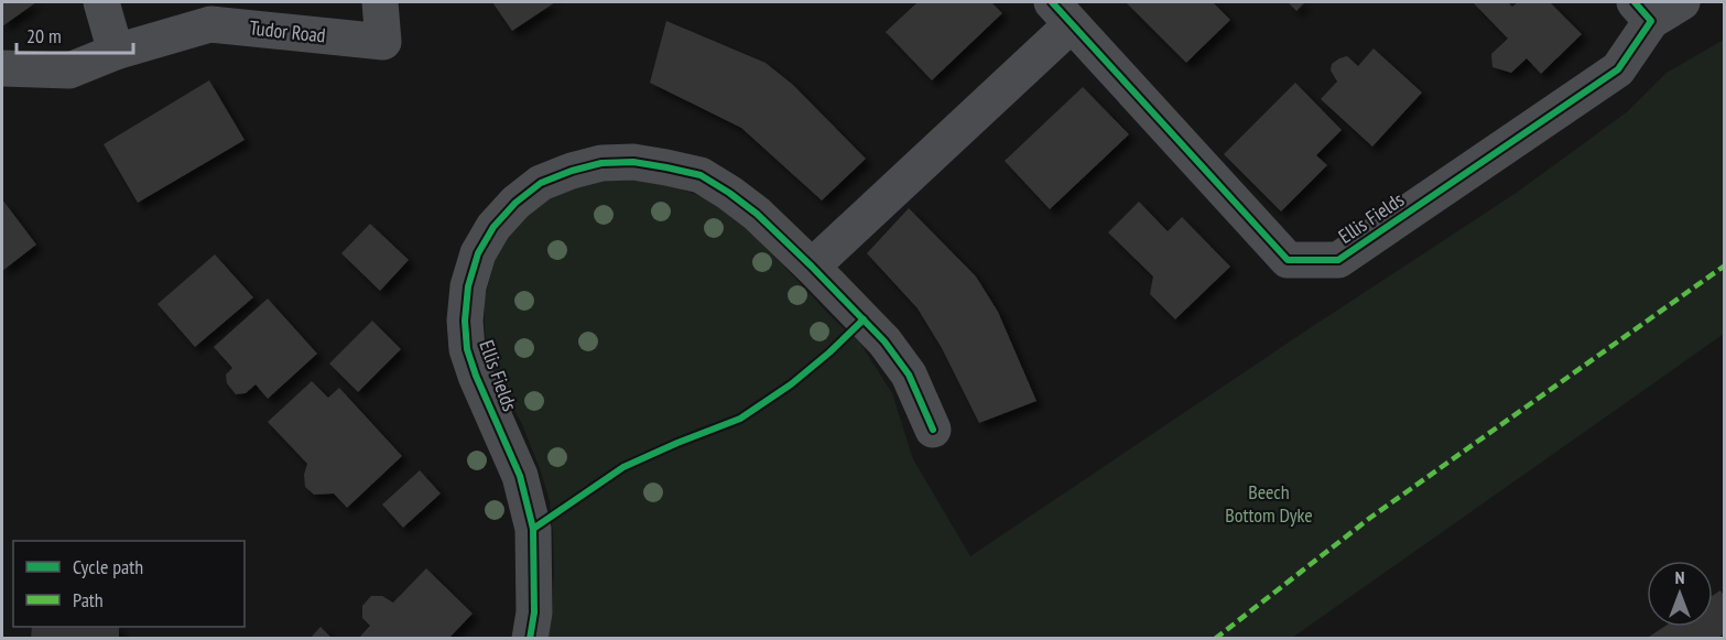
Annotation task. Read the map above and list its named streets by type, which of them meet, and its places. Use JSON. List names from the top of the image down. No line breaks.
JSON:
{"streets":{"street":["Tudor Road","Ellis Fields"]},"parks":["Beech Bottom Dyke"],"legend":["Cycle path","Path"],"scale_bar":"20 m","north":"top"}
